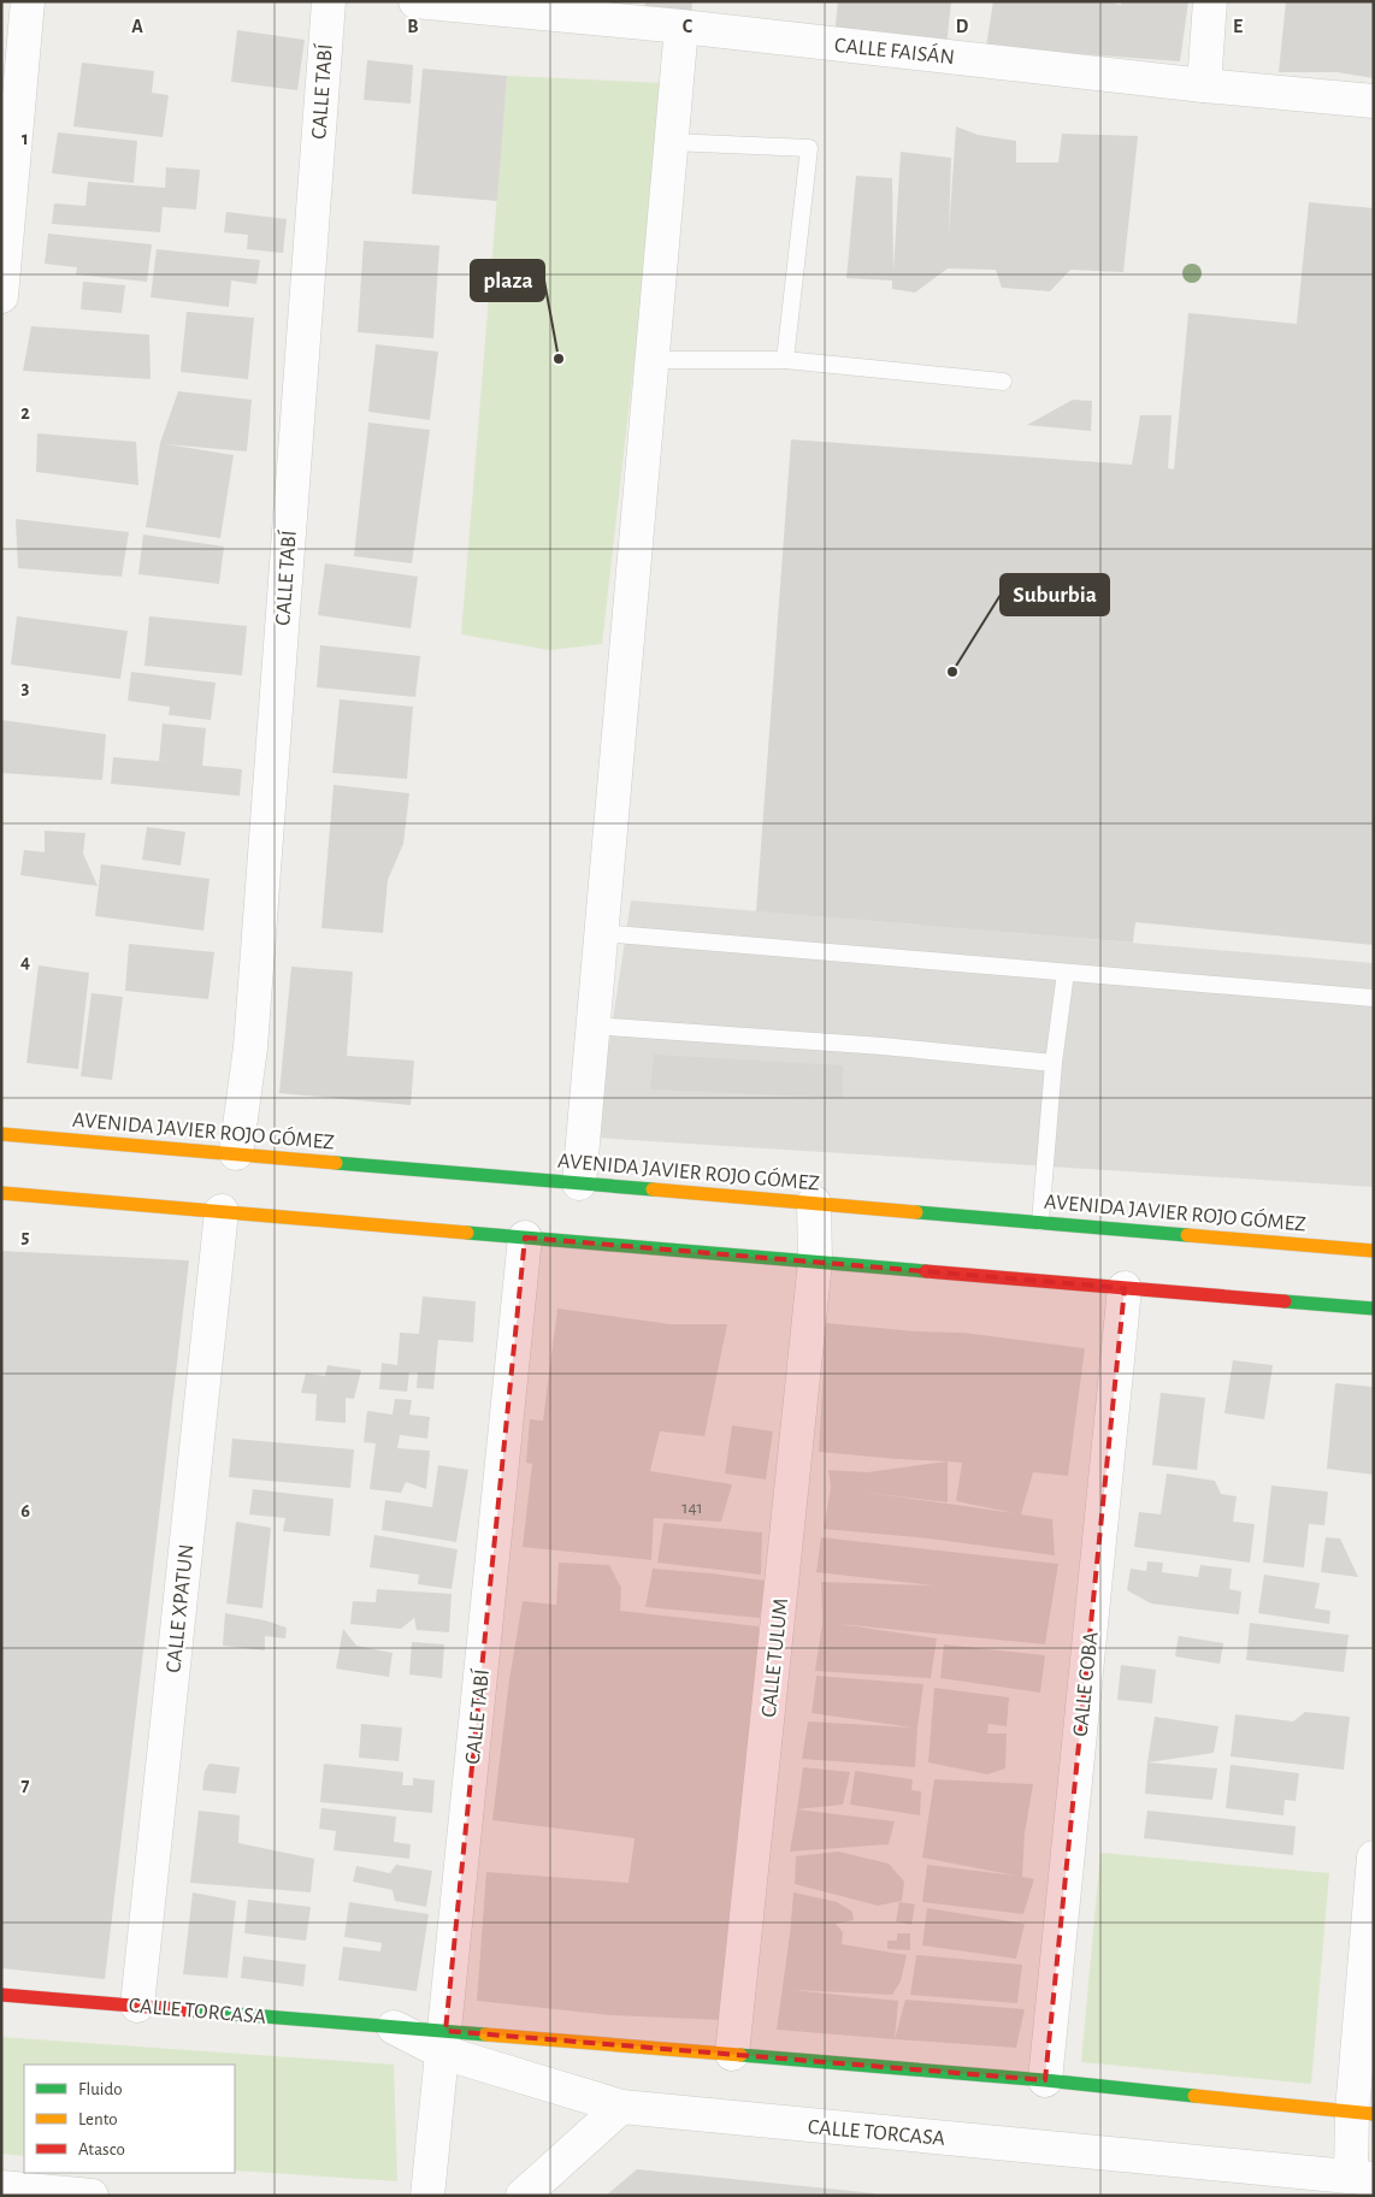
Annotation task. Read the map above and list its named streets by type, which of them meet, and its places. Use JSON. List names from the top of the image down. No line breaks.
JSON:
{"streets":{"main road":["AVENIDA JAVIER ROJO GÓMEZ","CALLE TORCASA"],"street":["CALLE FAISÁN","CALLE TABÍ","CALLE XPATUN","CALLE TULUM","CALLE COBA"]},"crossings":[["CALLE TABÍ","AVENIDA JAVIER ROJO GÓMEZ"],["CALLE TABÍ","CALLE TORCASA"],["AVENIDA JAVIER ROJO GÓMEZ","CALLE TULUM"],["CALLE XPATUN","CALLE TORCASA"],["CALLE TULUM","CALLE TORCASA"],["CALLE COBA","CALLE TORCASA"]],"places":["plaza","Suburbia"],"house_numbers":["141"],"legend":["Fluido","Lento","Atasco"],"grid":{"columns":["A","B","C","D","E"],"rows":["1","2","3","4","5","6","7"]}}
